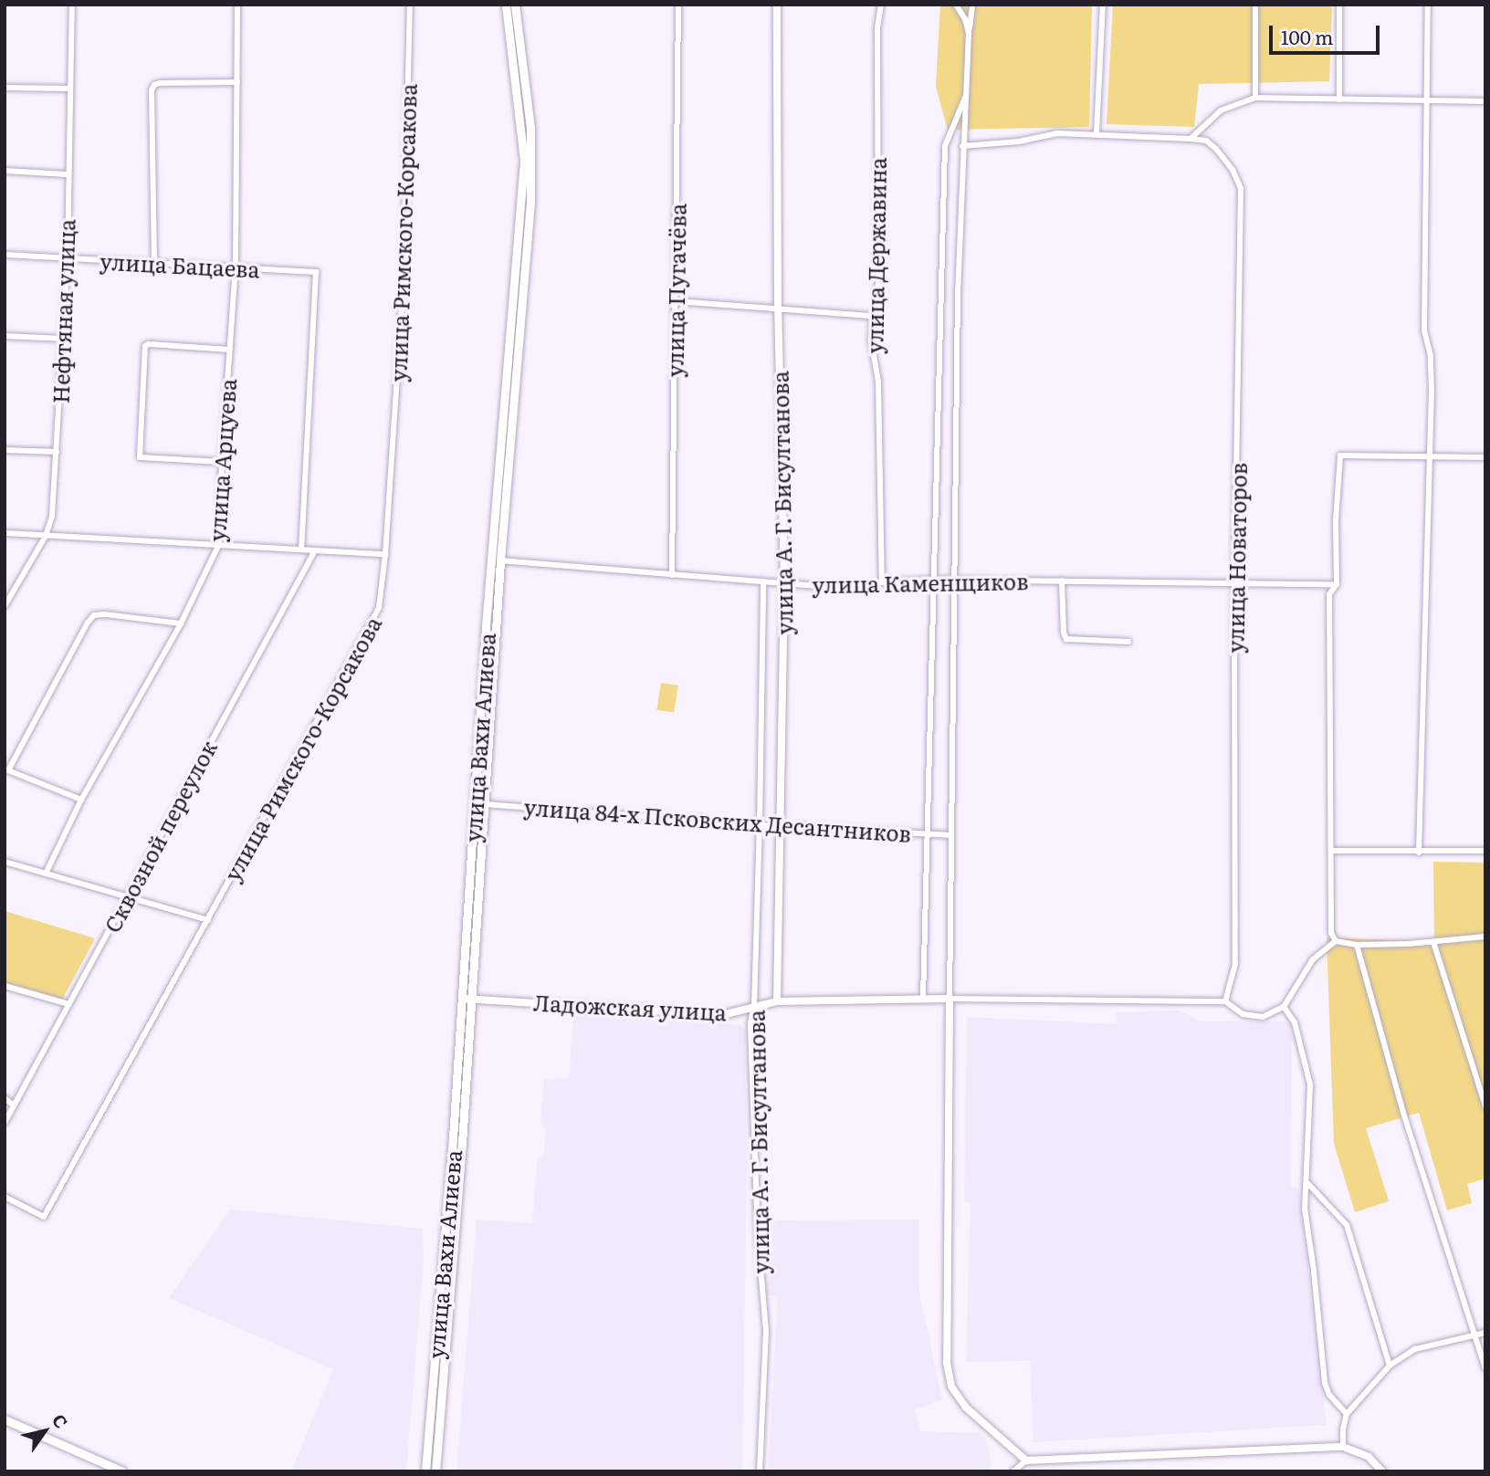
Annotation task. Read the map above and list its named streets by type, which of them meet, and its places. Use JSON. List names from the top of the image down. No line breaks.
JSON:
{"streets":{"main road":["улица Вахи Алиева"],"street":["улица Римского-Корсакова","улица Державина","улица Бацаева","улица Пугачёва","Нефтяная улица","улица Арцуева","улица А. Г. Бисултанова","улица Новаторов","улица Каменщиков","улица 84-х Псковских Десантников","Сквозной переулок","Ладожская улица"]},"crossings":[["улица Державина","улица Каменщиков"],["улица Бацаева","Нефтяная улица"],["улица Бацаева","улица Арцуева"],["улица Пугачёва","улица Каменщиков"],["улица А. Г. Бисултанова","улица Каменщиков"],["улица А. Г. Бисултанова","улица 84-х Псковских Десантников"],["улица А. Г. Бисултанова","Ладожская улица"],["улица Новаторов","улица Каменщиков"],["улица Каменщиков","улица Вахи Алиева"],["улица Вахи Алиева","улица 84-х Псковских Десантников"],["улица Вахи Алиева","Ладожская улица"]],"scale_bar":"100 m","north":"top right"}
